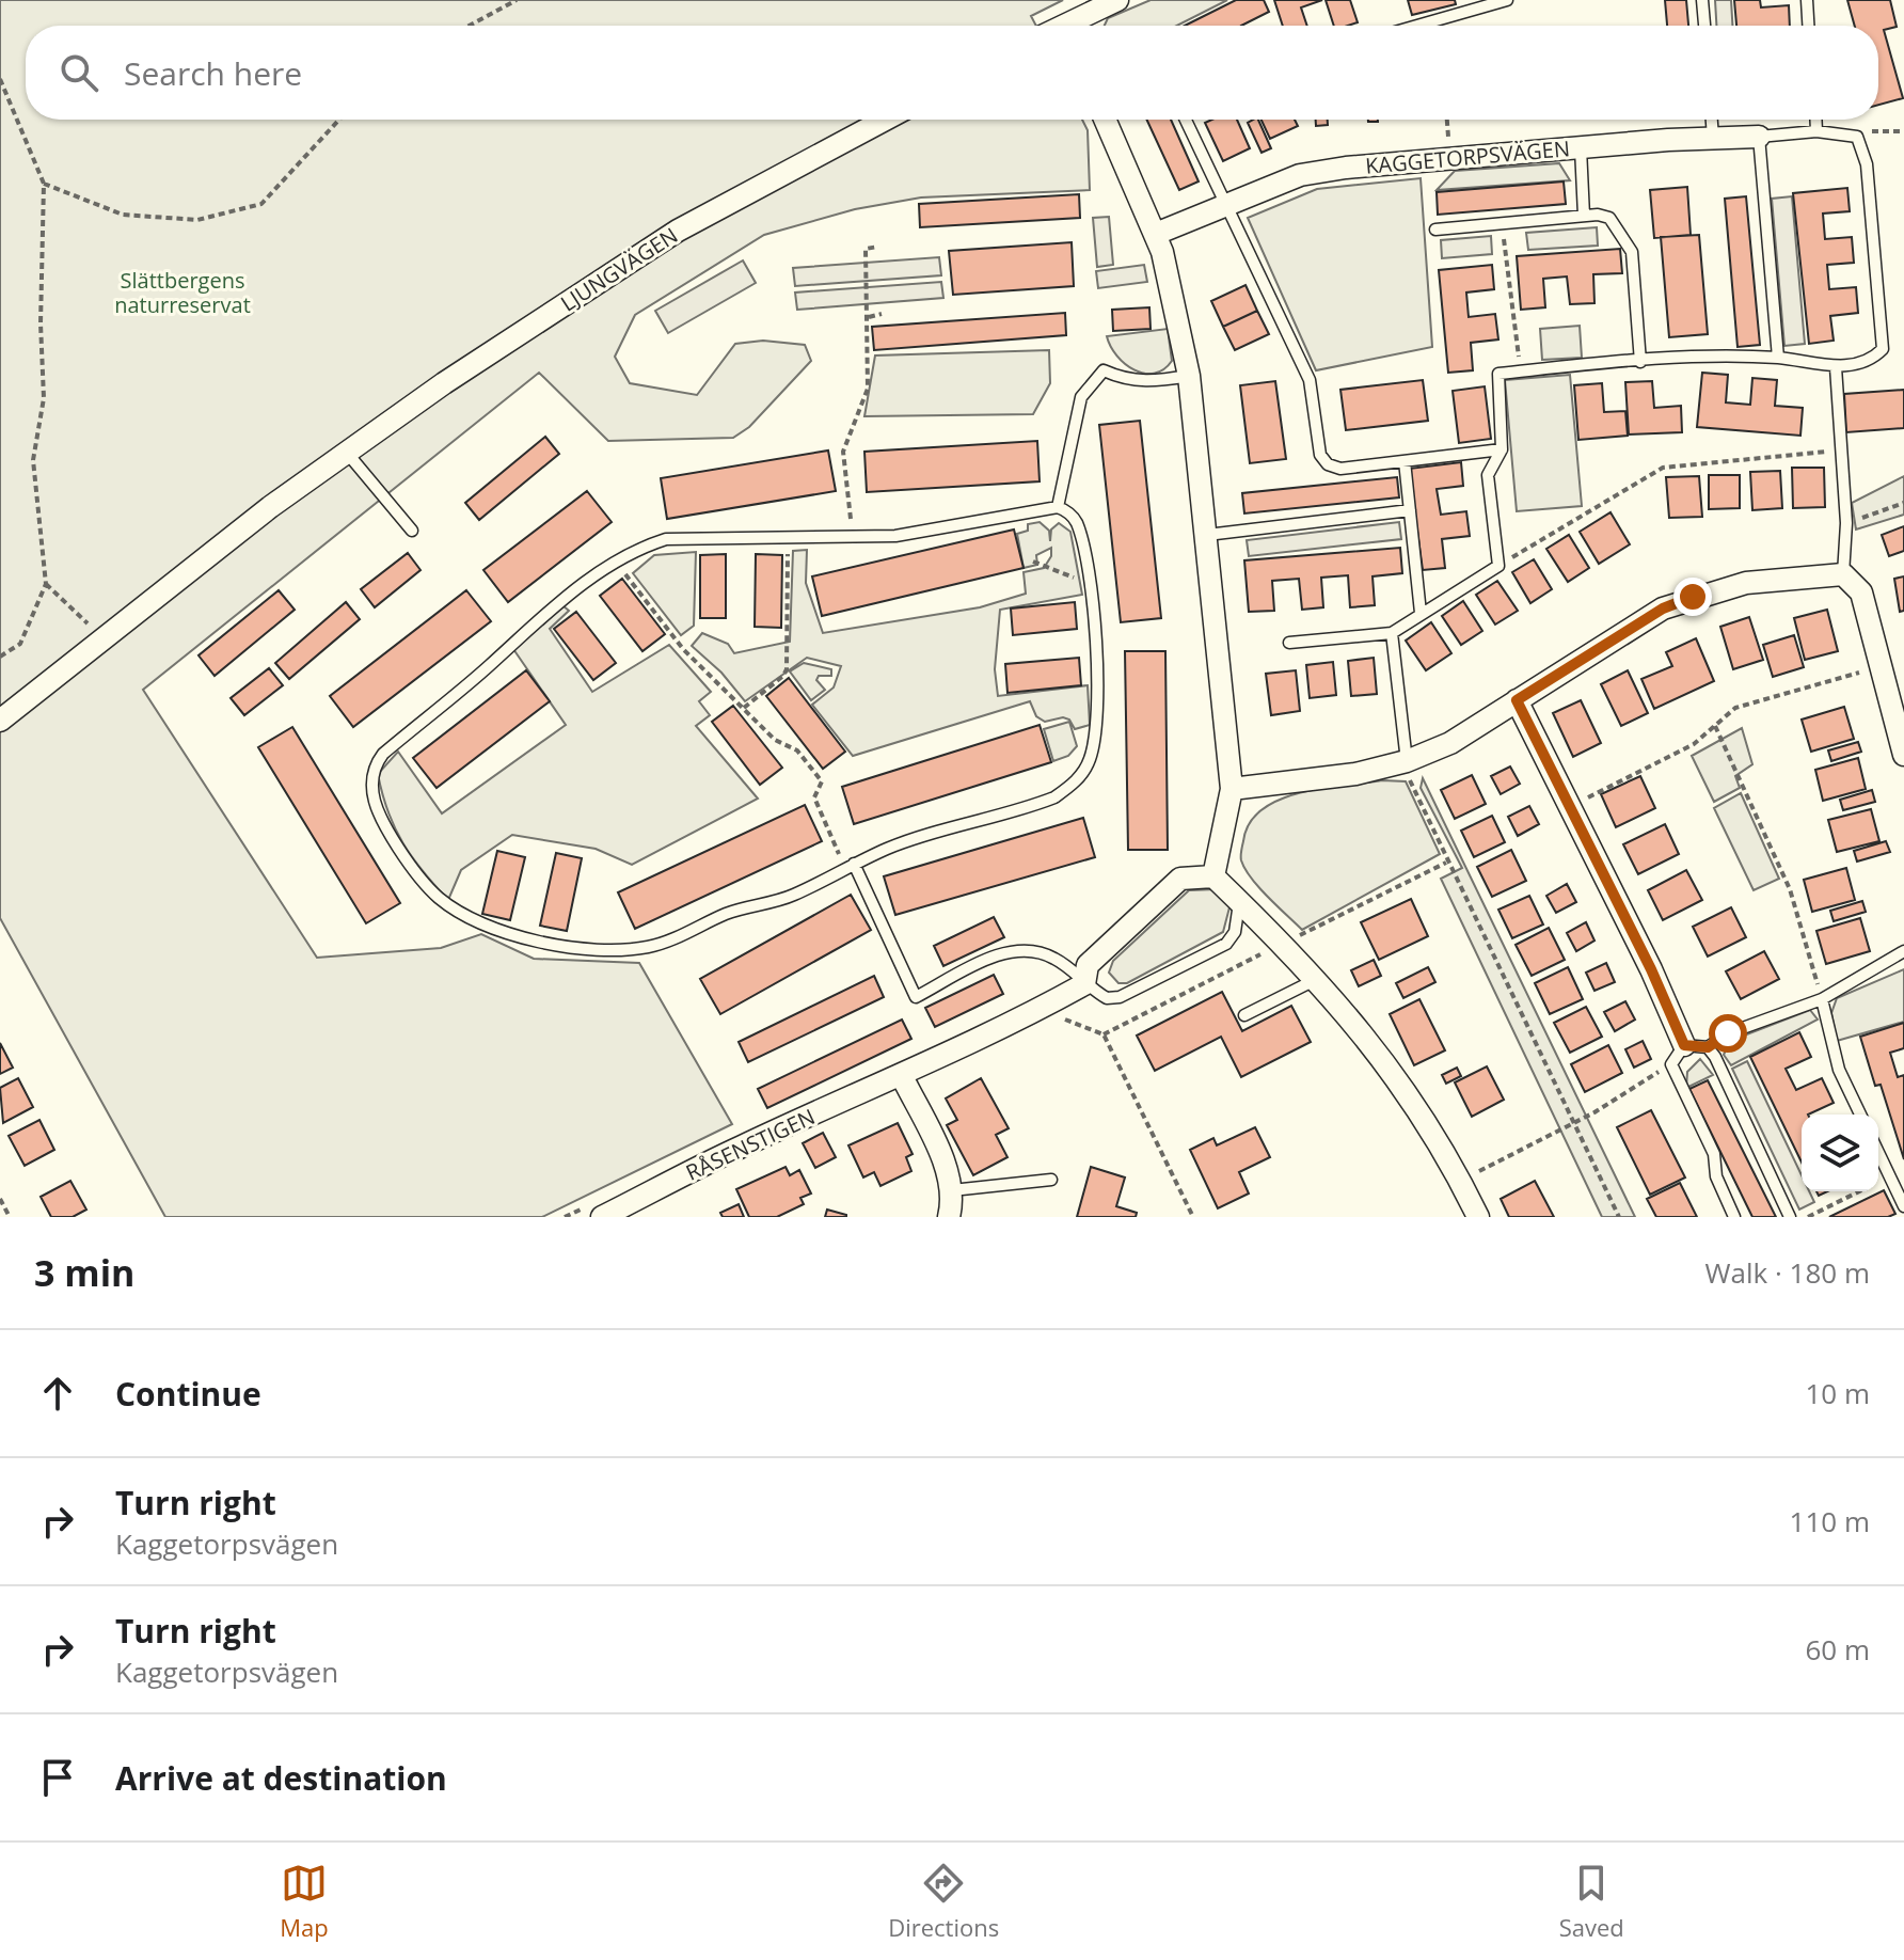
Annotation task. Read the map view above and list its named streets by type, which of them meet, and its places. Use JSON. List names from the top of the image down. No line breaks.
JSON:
{"streets":{"street":["KAGGETORPSVÄGEN","LJUNGVÄGEN","RÅSENSTIGEN"]},"parks":["Slättbergens naturreservat"],"page":{"search":"Search here","heading":["3 min","Walk · 180 m"],"list":[["Continue","10 m"],["Turn right","Kaggetorpsvägen","110 m"],["Turn right","Kaggetorpsvägen","60 m"],"Arrive at destination"],"nav":["Map","Directions","Saved"]}}
